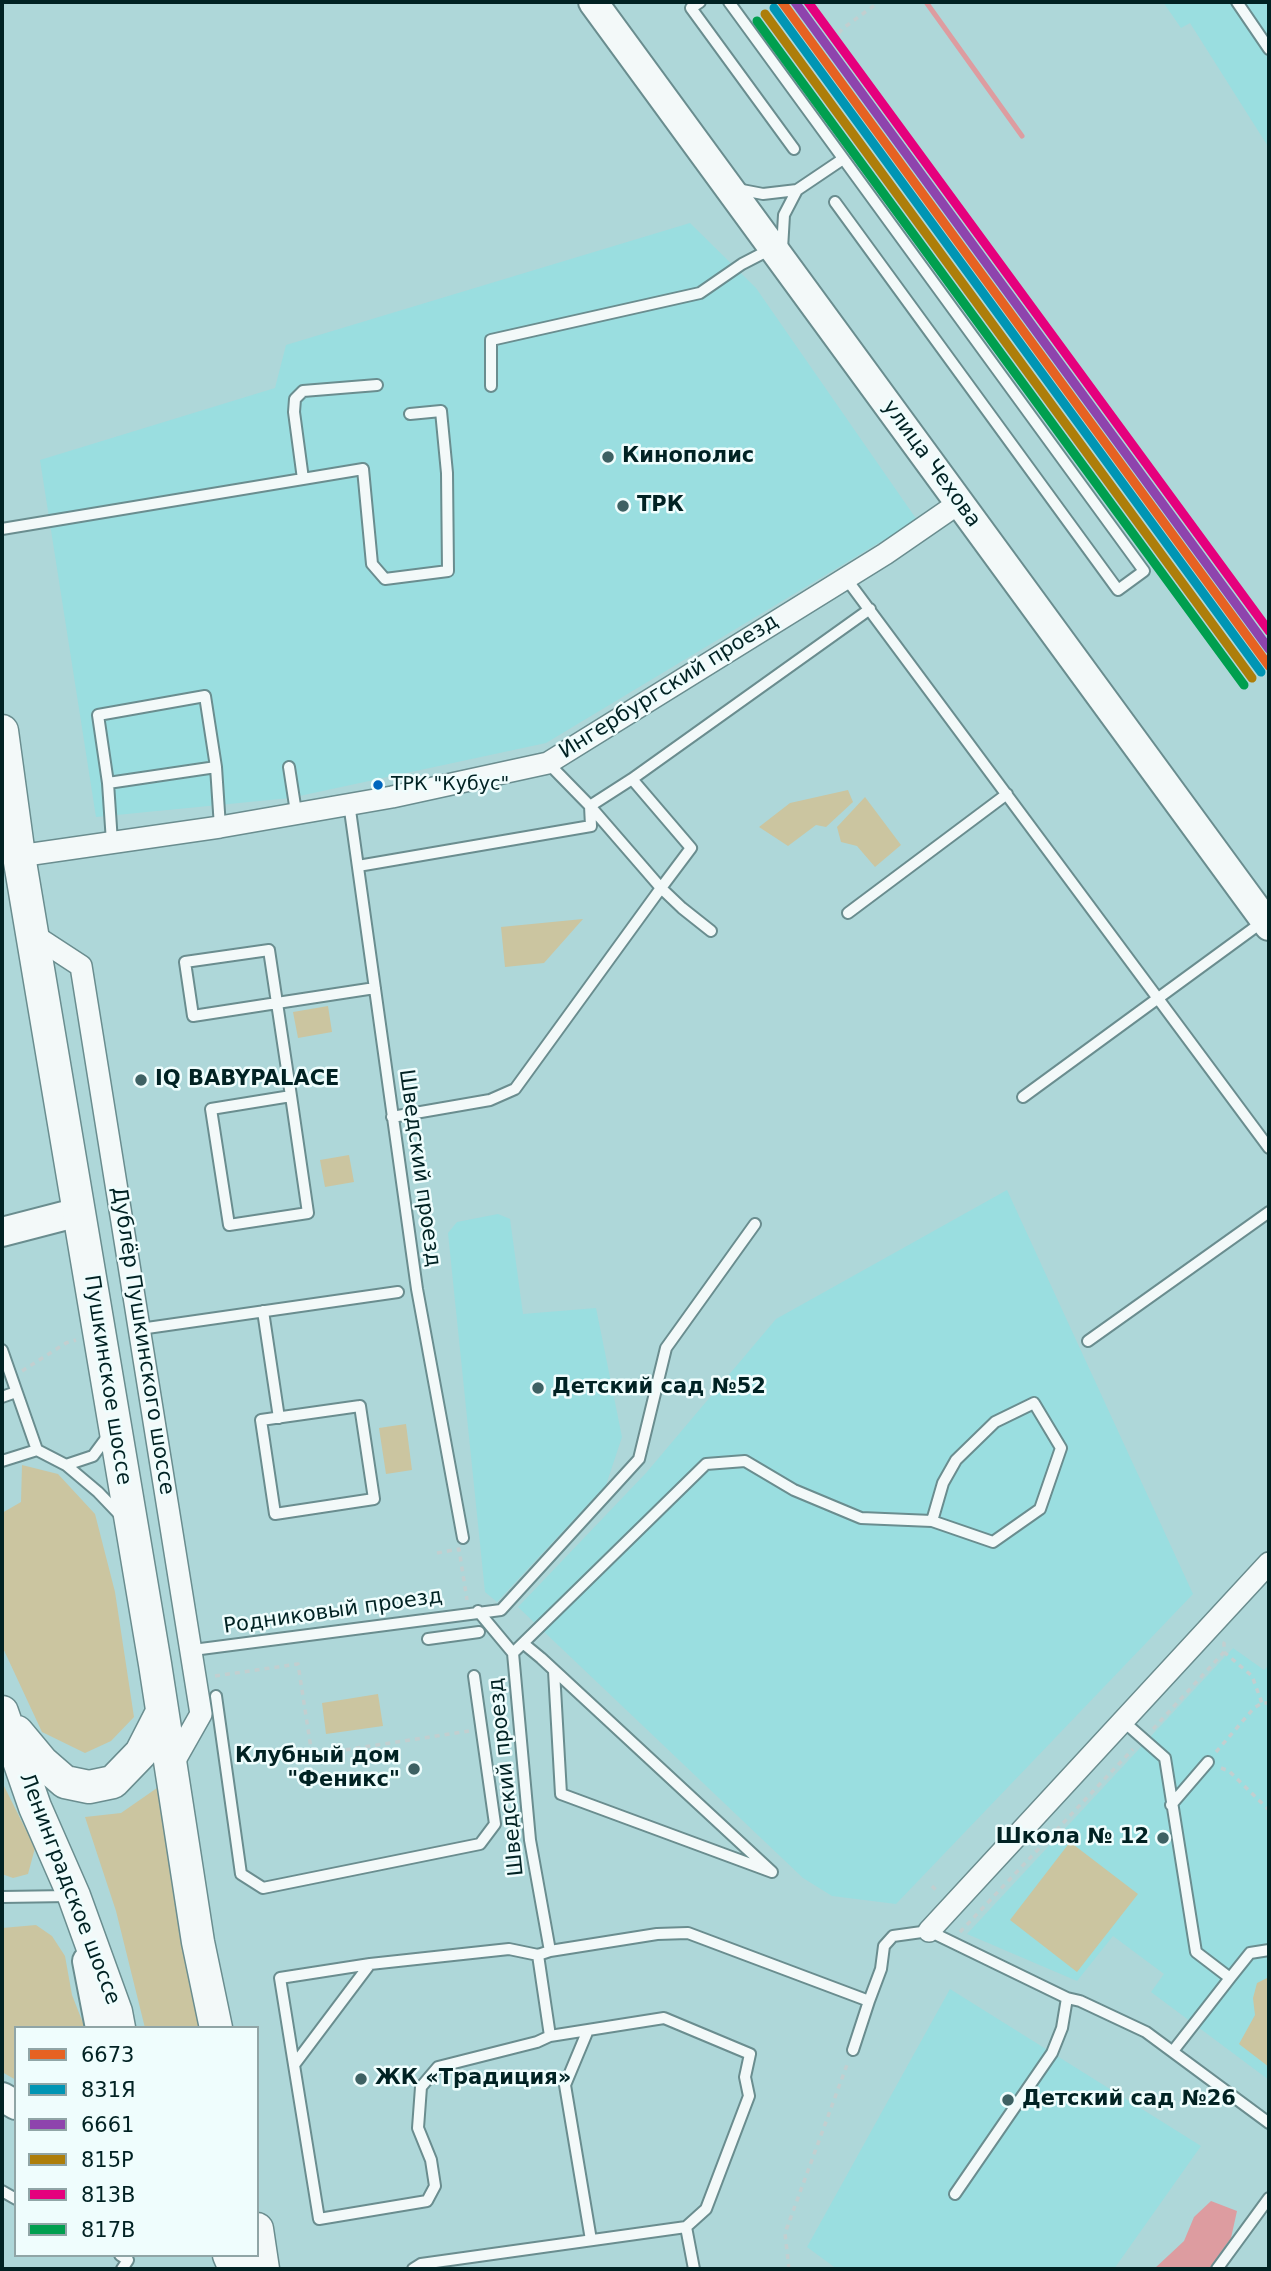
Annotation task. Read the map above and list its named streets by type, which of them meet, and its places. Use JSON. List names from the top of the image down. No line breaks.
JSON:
{"streets":{"main road":["Пушкинское шоссе","Ленинградское шоссе"],"street":["улица Чехова","Ингербургский проезд","Дублёр Пушкинского шоссе"],"lane":["Шведский проезд","Родниковый проезд"]},"crossings":[["улица Чехова","Ингербургский проезд"],["Ингербургский проезд","Шведский проезд"],["Ингербургский проезд","Пушкинское шоссе"],["Шведский проезд","Родниковый проезд"],["Дублёр Пушкинского шоссе","Пушкинское шоссе"],["Дублёр Пушкинского шоссе","Родниковый проезд"]],"places":["Кинополис","ТРК","ТРК \"Кубус\"","IQ BABYPALACE","Детский сад №52","Клубный дом \"Феникс\"","Школа № 12","ЖК «Традиция»","Детский сад №26"],"lines":["transit line 6673","transit line 6661","transit line 813В","transit line 831Я","transit line 815Р","transit line 817В"],"legend":["6673","831Я","6661","815Р","813В","817В"]}
